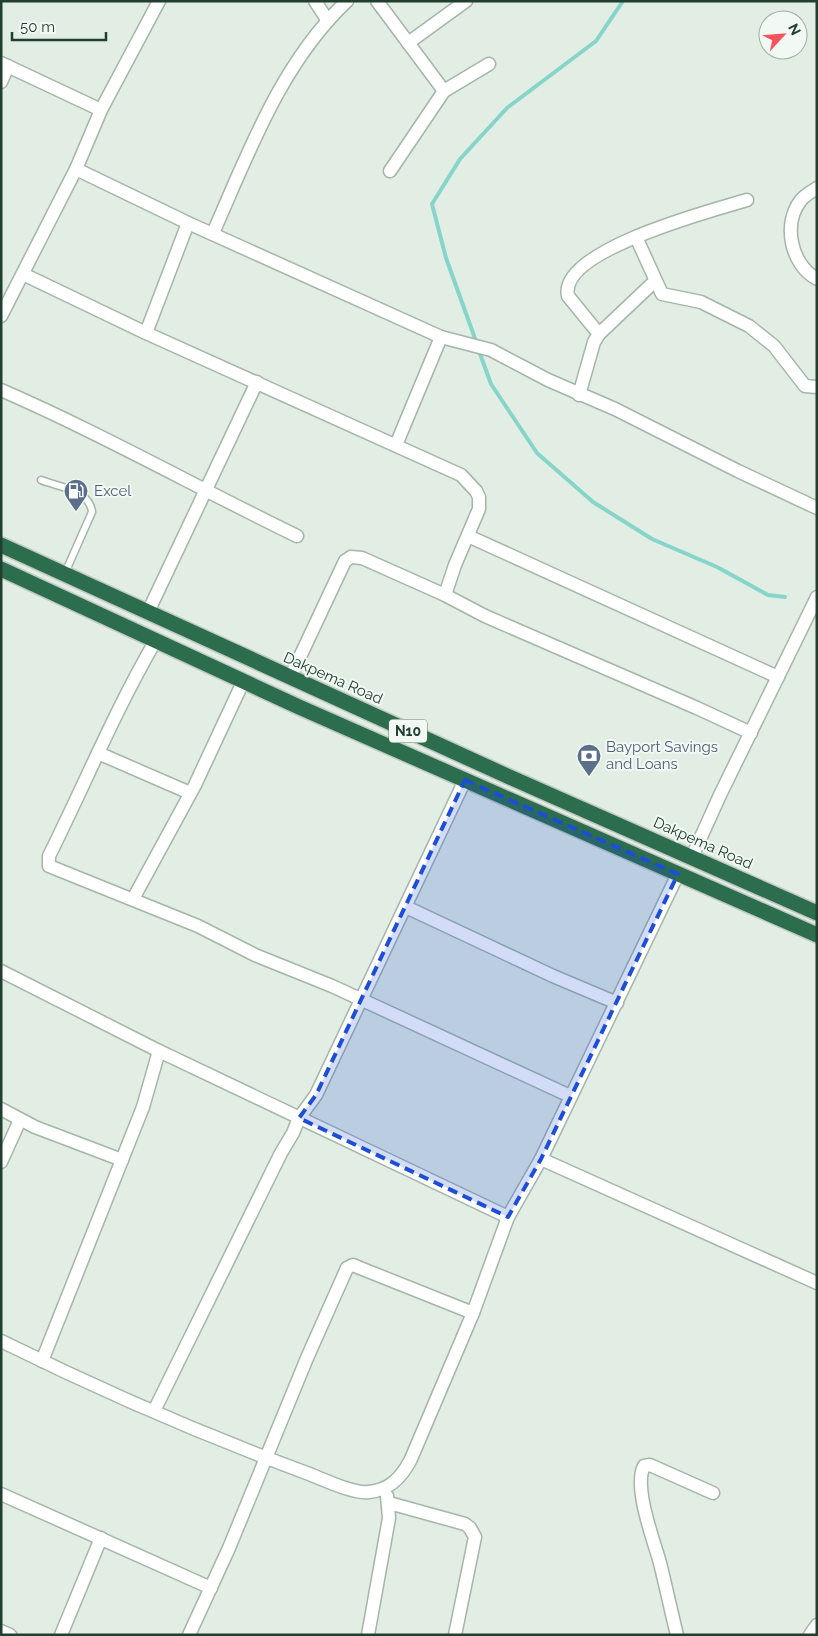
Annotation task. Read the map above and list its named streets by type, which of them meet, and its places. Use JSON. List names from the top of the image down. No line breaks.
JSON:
{"streets":{"highway":["Dakpema Road","N10"]},"places":{"fuel station":["Excel"],"bank":["Bayport Savings and Loans"]},"scale_bar":"50 m","north":"top right"}
